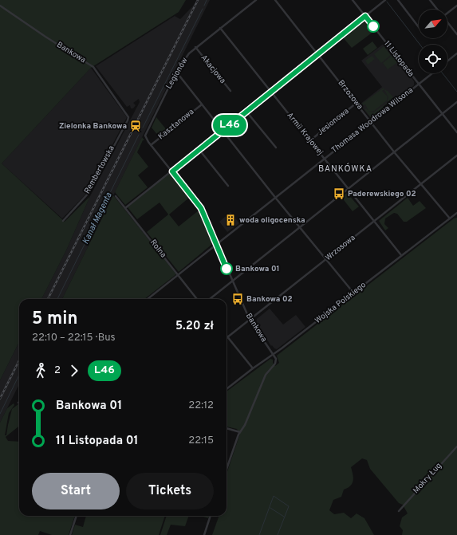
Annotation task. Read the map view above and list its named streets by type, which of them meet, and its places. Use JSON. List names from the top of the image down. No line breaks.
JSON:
{"streets":{"street":["Bankowa","11 Listopada","Akacjowa","Legionów","Brzozowa","Thomasa Woodrowa Wilsona","Jesionowa","Kasztanowa","Armii Krajowej","Rembertowska","Wrzosowa","Rolna","Wojska Polskiego","Mokry Ług"]},"crossings":[["Bankowa","Legionów"],["Bankowa","Thomasa Woodrowa Wilsona"],["Bankowa","Kasztanowa"],["Bankowa","Rembertowska"],["Bankowa","Wrzosowa"],["Bankowa","Wojska Polskiego"],["11 Listopada","Thomasa Woodrowa Wilsona"],["Akacjowa","Legionów"],["Legionów","Armii Krajowej"],["Brzozowa","Thomasa Woodrowa Wilsona"],["Brzozowa","Jesionowa"],["Brzozowa","Wrzosowa"],["Brzozowa","Wojska Polskiego"],["Thomasa Woodrowa Wilsona","Armii Krajowej"],["Thomasa Woodrowa Wilsona","Rolna"],["Jesionowa","Armii Krajowej"],["Armii Krajowej","Wrzosowa"],["Armii Krajowej","Wojska Polskiego"]],"districts":["BANKÓWKA"],"water":["Kanał Magenta"],"places":{"station":["Zielonka Bankowa"],"bus stop":["Paderewskiego 02","Bankowa 02"],"building":["woda oligocenska"],"other":["Bankowa 01"]},"lines":["bus line L46"],"north":"top right","page":{"on_map":"L46","heading":["5 min","22:10 – 22:15 · Bus","5.20 zł"],"legs":["2","L46"],"list":[{"name":"Bankowa 01","value":"22:12"},{"name":"11 Listopada 01","value":"22:15"}],"buttons":["Start","Tickets"]}}
